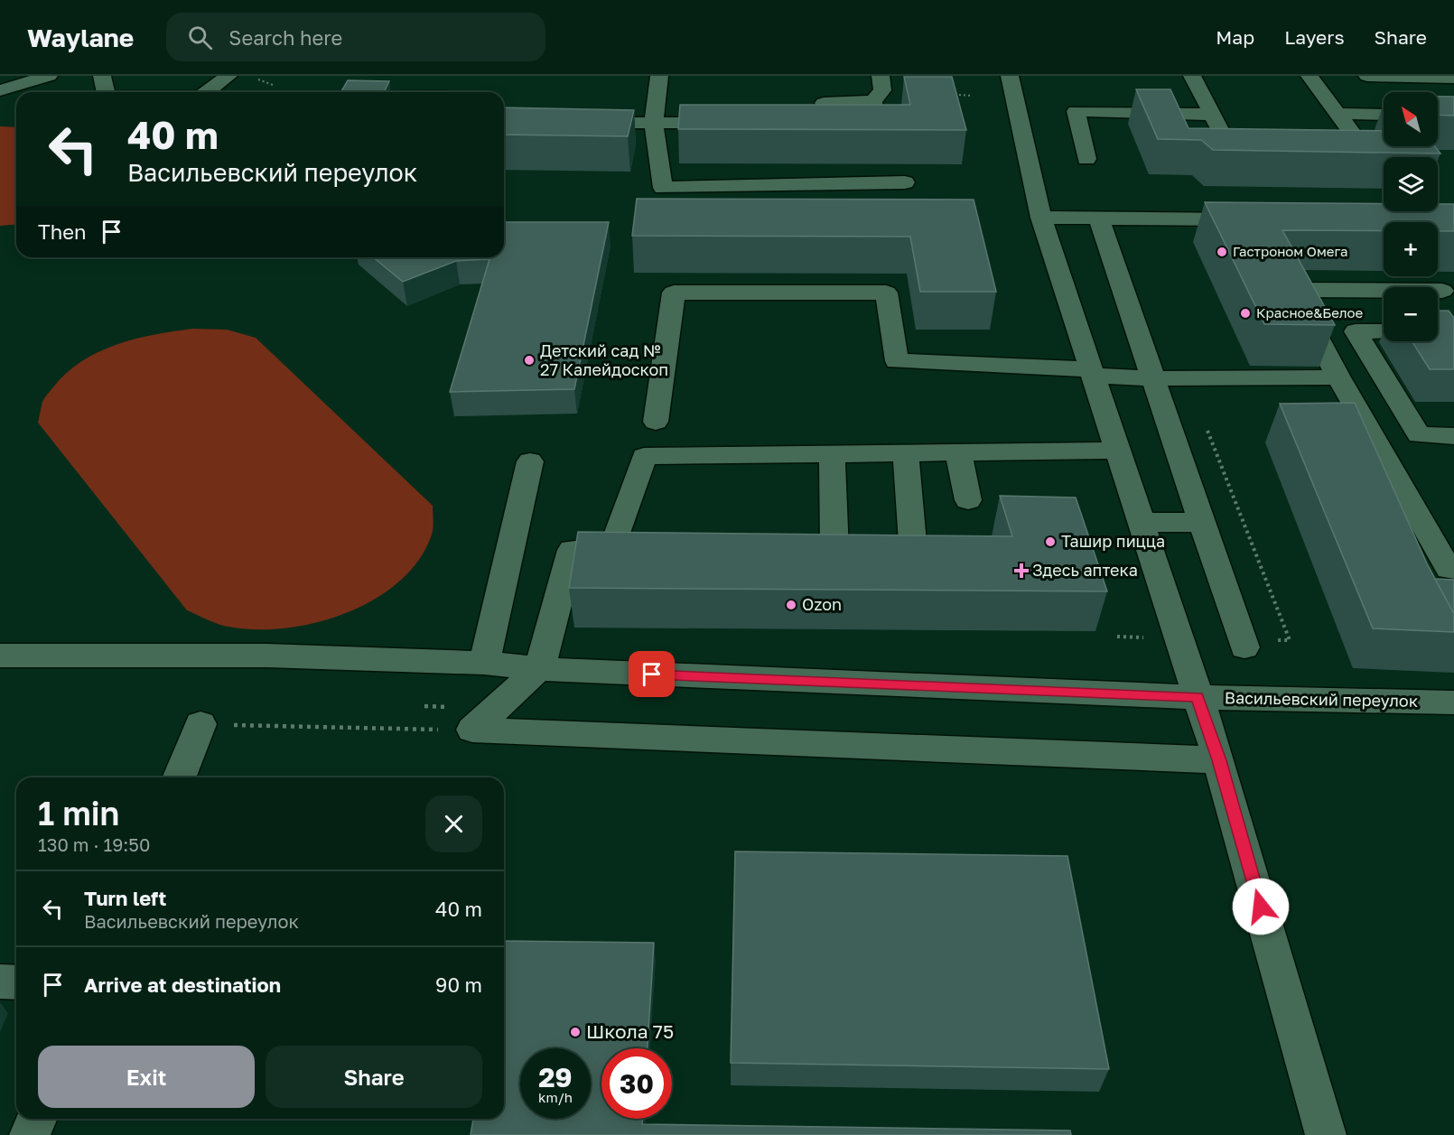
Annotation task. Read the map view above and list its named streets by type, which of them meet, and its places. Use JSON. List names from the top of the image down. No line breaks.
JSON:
{"streets":{"street":["Васильевский переулок"]},"places":{"other":["Гастроном Омега","Красное&Белое","Детский сад № 27 Калейдоскоп","Ташир пицца","Ozon","Школа 75"],"health":["Здесь аптека"]},"north":"top left","page":{"header":"Waylane","search":"Search here","nav":["Map","Layers","Share"],"map_buttons":["+","−"],"turn":["40 m","Васильевский переулок"],"then":"Then","heading":["1 min","130 m · 19:50"],"list":[{"name":"Turn left","note":"Васильевский переулок","value":"40 m"},{"name":"Arrive at destination","value":"90 m"}],"buttons":["Exit","Share"],"speed":"29 km/h","limit":"30"}}
